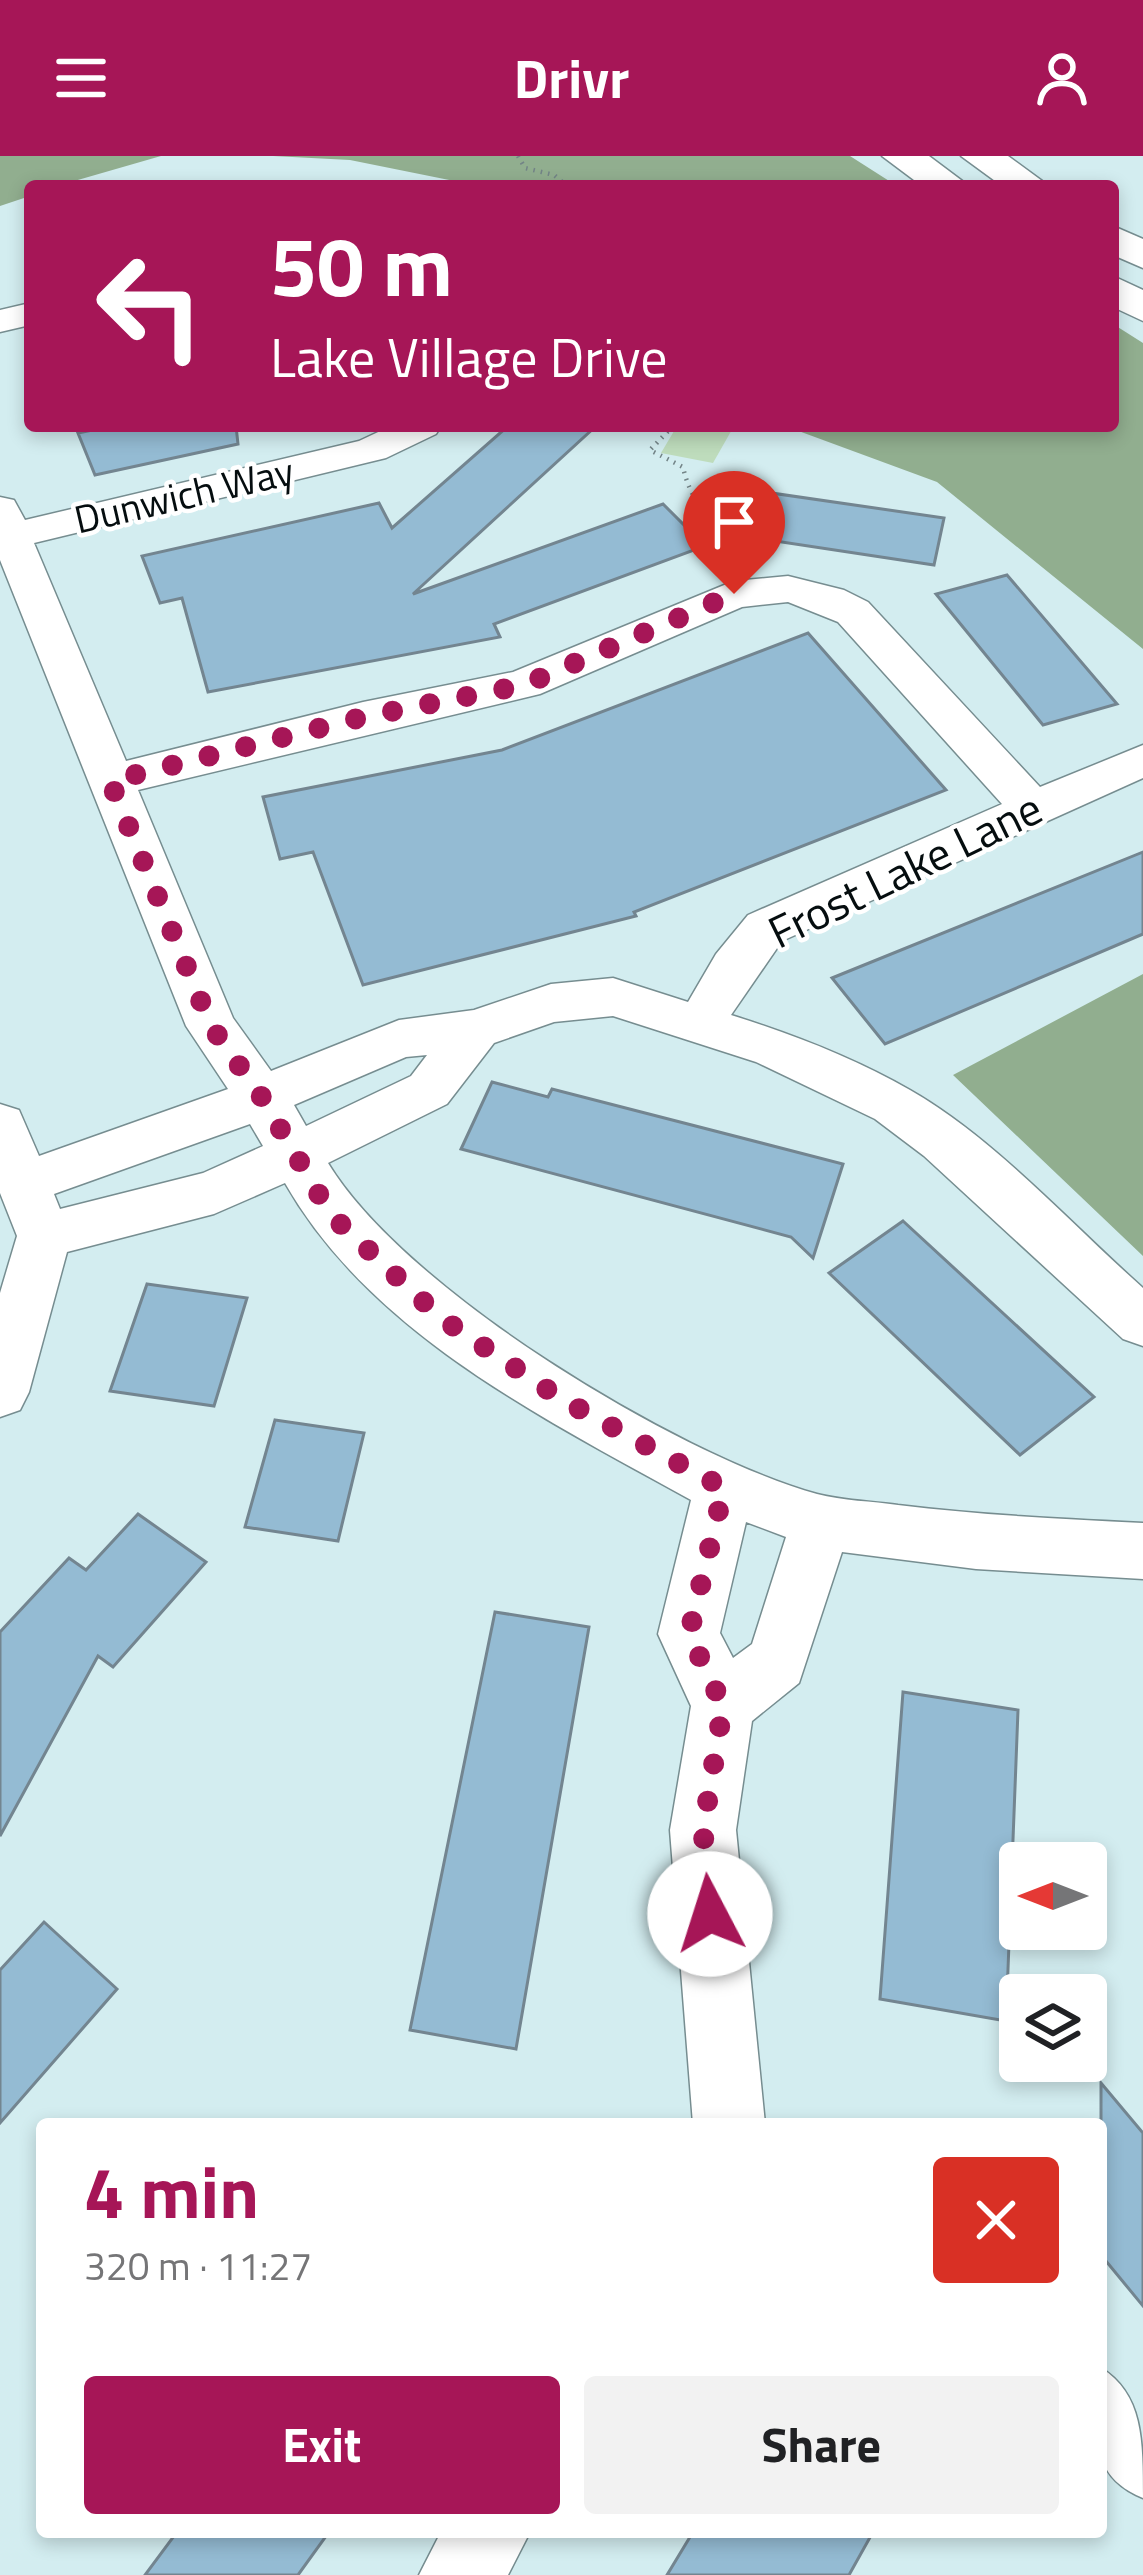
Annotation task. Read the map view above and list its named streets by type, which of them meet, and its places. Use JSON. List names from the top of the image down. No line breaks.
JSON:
{"streets":{"street":["Dunwich Way","Frost Lake Lane"]},"north":"left","page":{"header":"Drivr","turn":["50 m","Lake Village Drive"],"heading":["4 min","320 m · 11:27"],"buttons":["Exit","Share"]}}
